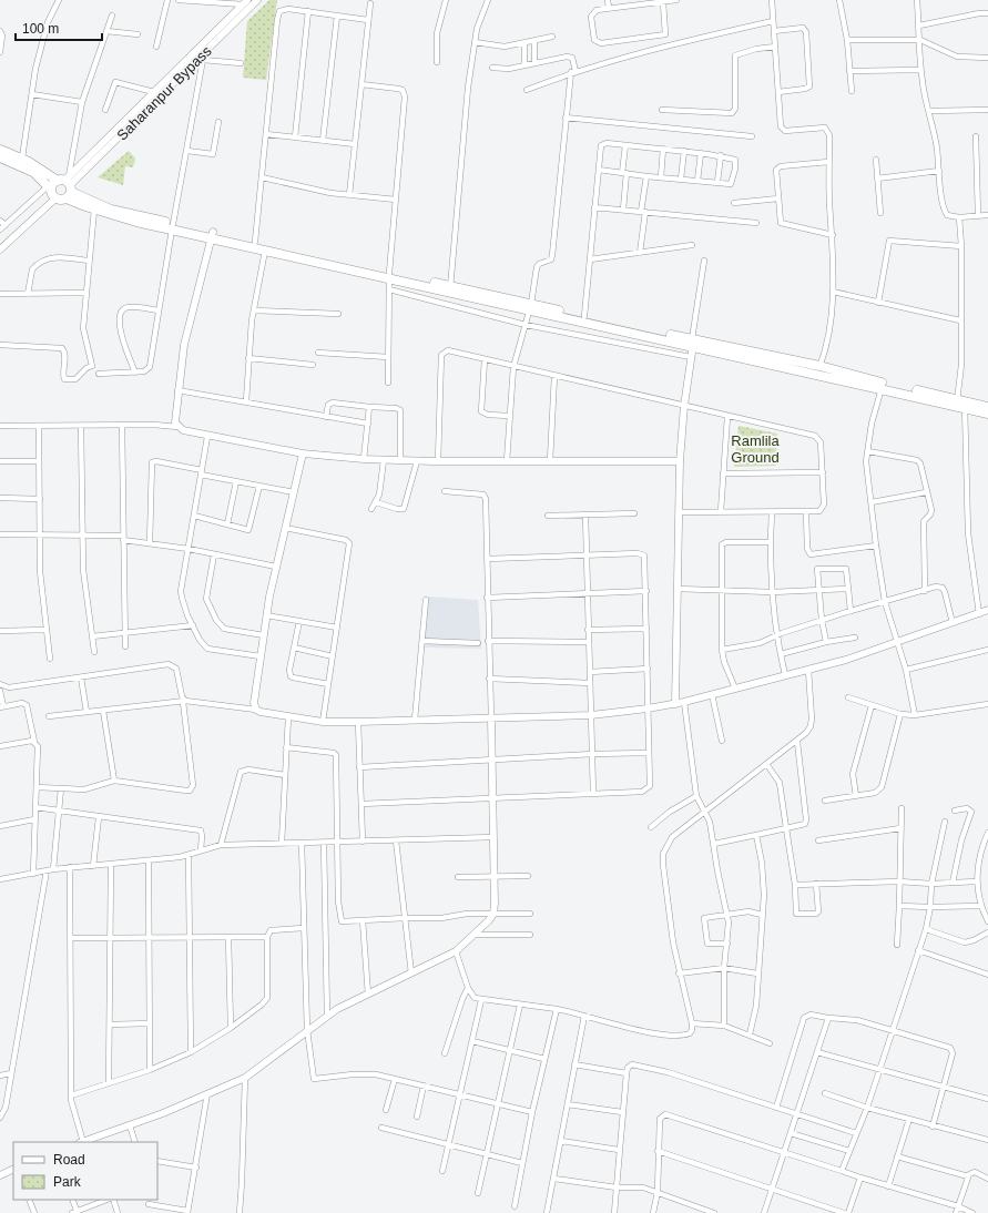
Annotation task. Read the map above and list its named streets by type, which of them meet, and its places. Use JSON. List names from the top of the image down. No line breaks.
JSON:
{"streets":{"street":["Saharanpur Bypass"]},"parks":["Ramlila Ground"],"legend":["Road","Park"],"scale_bar":"100 m"}
